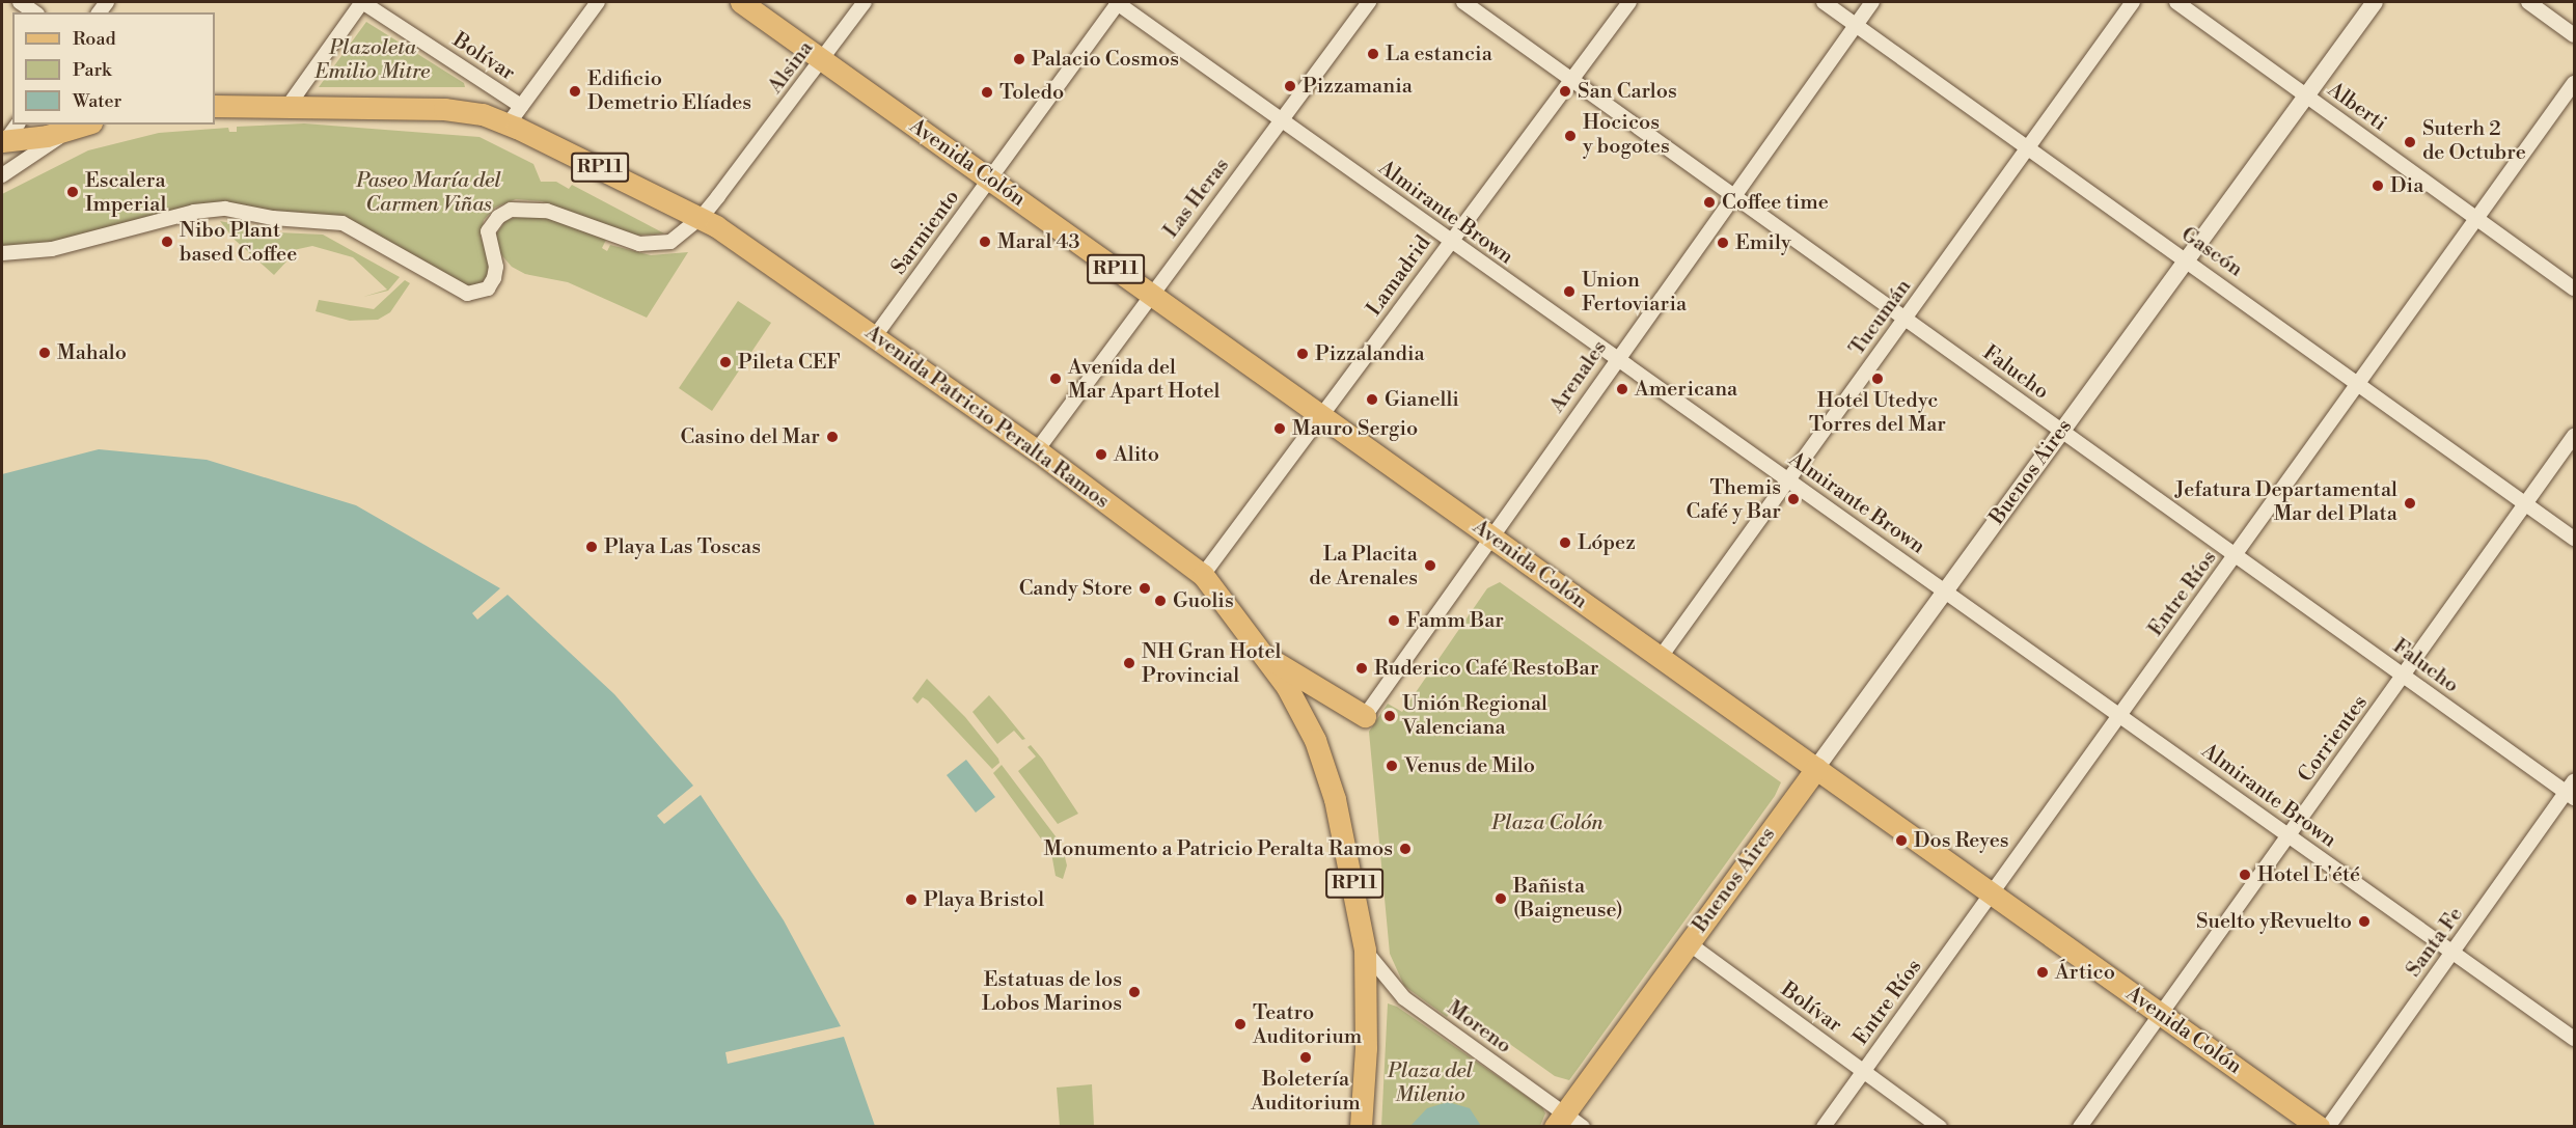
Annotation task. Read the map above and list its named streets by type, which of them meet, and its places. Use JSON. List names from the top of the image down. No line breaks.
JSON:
{"streets":{"main road":["Avenida Colón","RP11","Avenida Patricio Peralta Ramos","Buenos Aires"],"street":["Bolívar","Alsina","Alberti","Las Heras","Almirante Brown","Sarmiento","Gascón","Lamadrid","Tucumán","Falucho","Arenales","Entre Ríos","Corrientes","Santa Fe","Moreno"]},"crossings":[["Bolívar","Avenida Patricio Peralta Ramos"],["Bolívar","Buenos Aires"],["Bolívar","Entre Ríos"],["Alsina","Avenida Colón"],["Alsina","Avenida Patricio Peralta Ramos"],["Alberti","Buenos Aires"],["Alberti","Entre Ríos"],["Avenida Colón","Las Heras"],["Avenida Colón","Sarmiento"],["Avenida Colón","Lamadrid"],["Avenida Colón","Tucumán"],["Avenida Colón","Arenales"],["Avenida Colón","Buenos Aires"],["Avenida Colón","Entre Ríos"],["Avenida Colón","Corrientes"],["RP11","Arenales"],["RP11","Avenida Patricio Peralta Ramos"],["Las Heras","Almirante Brown"],["Las Heras","Avenida Patricio Peralta Ramos"],["Almirante Brown","Sarmiento"],["Almirante Brown","Lamadrid"],["Almirante Brown","Tucumán"],["Almirante Brown","Arenales"],["Almirante Brown","Buenos Aires"],["Almirante Brown","Entre Ríos"],["Almirante Brown","Corrientes"],["Almirante Brown","Santa Fe"],["Sarmiento","Avenida Patricio Peralta Ramos"],["Gascón","Tucumán"],["Gascón","Arenales"],["Gascón","Buenos Aires"],["Gascón","Entre Ríos"],["Gascón","Corrientes"],["Lamadrid","Falucho"],["Lamadrid","Avenida Patricio Peralta Ramos"],["Tucumán","Falucho"],["Falucho","Arenales"],["Falucho","Buenos Aires"],["Falucho","Entre Ríos"],["Falucho","Corrientes"],["Falucho","Santa Fe"],["Avenida Patricio Peralta Ramos","Moreno"],["Buenos Aires","Moreno"]],"parks":["Plazoleta Emilio Mitre","Paseo María del Carmen Viñas","Plaza Colón","Plaza del Milenio"],"places":["La estancia","Palacio Cosmos","Pizzamania","Edificio Demetrio Elíades","San Carlos","Toledo","Hocicos y bogotes","Suterh 2 de Octubre","Dia","Escalera Imperial","Coffee time","Nibo Plant based Coffee","Maral 43","Emily","Union Fertoviaria","Mahalo","Pizzalandia","Pileta CEF","Avenida del Mar Apart Hotel","Hotel Utedyc Torres del Mar","Americana","Gianelli","Mauro Sergio","Casino del Mar","Alito","Themis Café y Bar","Jefatura Departamental Mar del Plata","López","Playa Las Toscas","La Placita de Arenales","Candy Store","Guolis","Famm Bar","NH Gran Hotel Provincial","Ruderico Café RestoBar","Unión Regional Valenciana","Venus de Milo","Dos Reyes","Monumento a Patricio Peralta Ramos","Hotel L'été","Bañista (Baigneuse)","Playa Bristol","Suelto yRevuelto","Ártico","Estatuas de los Lobos Marinos","Teatro Auditorium","Boletería Auditorium"],"legend":["Road","Park","Water"]}
